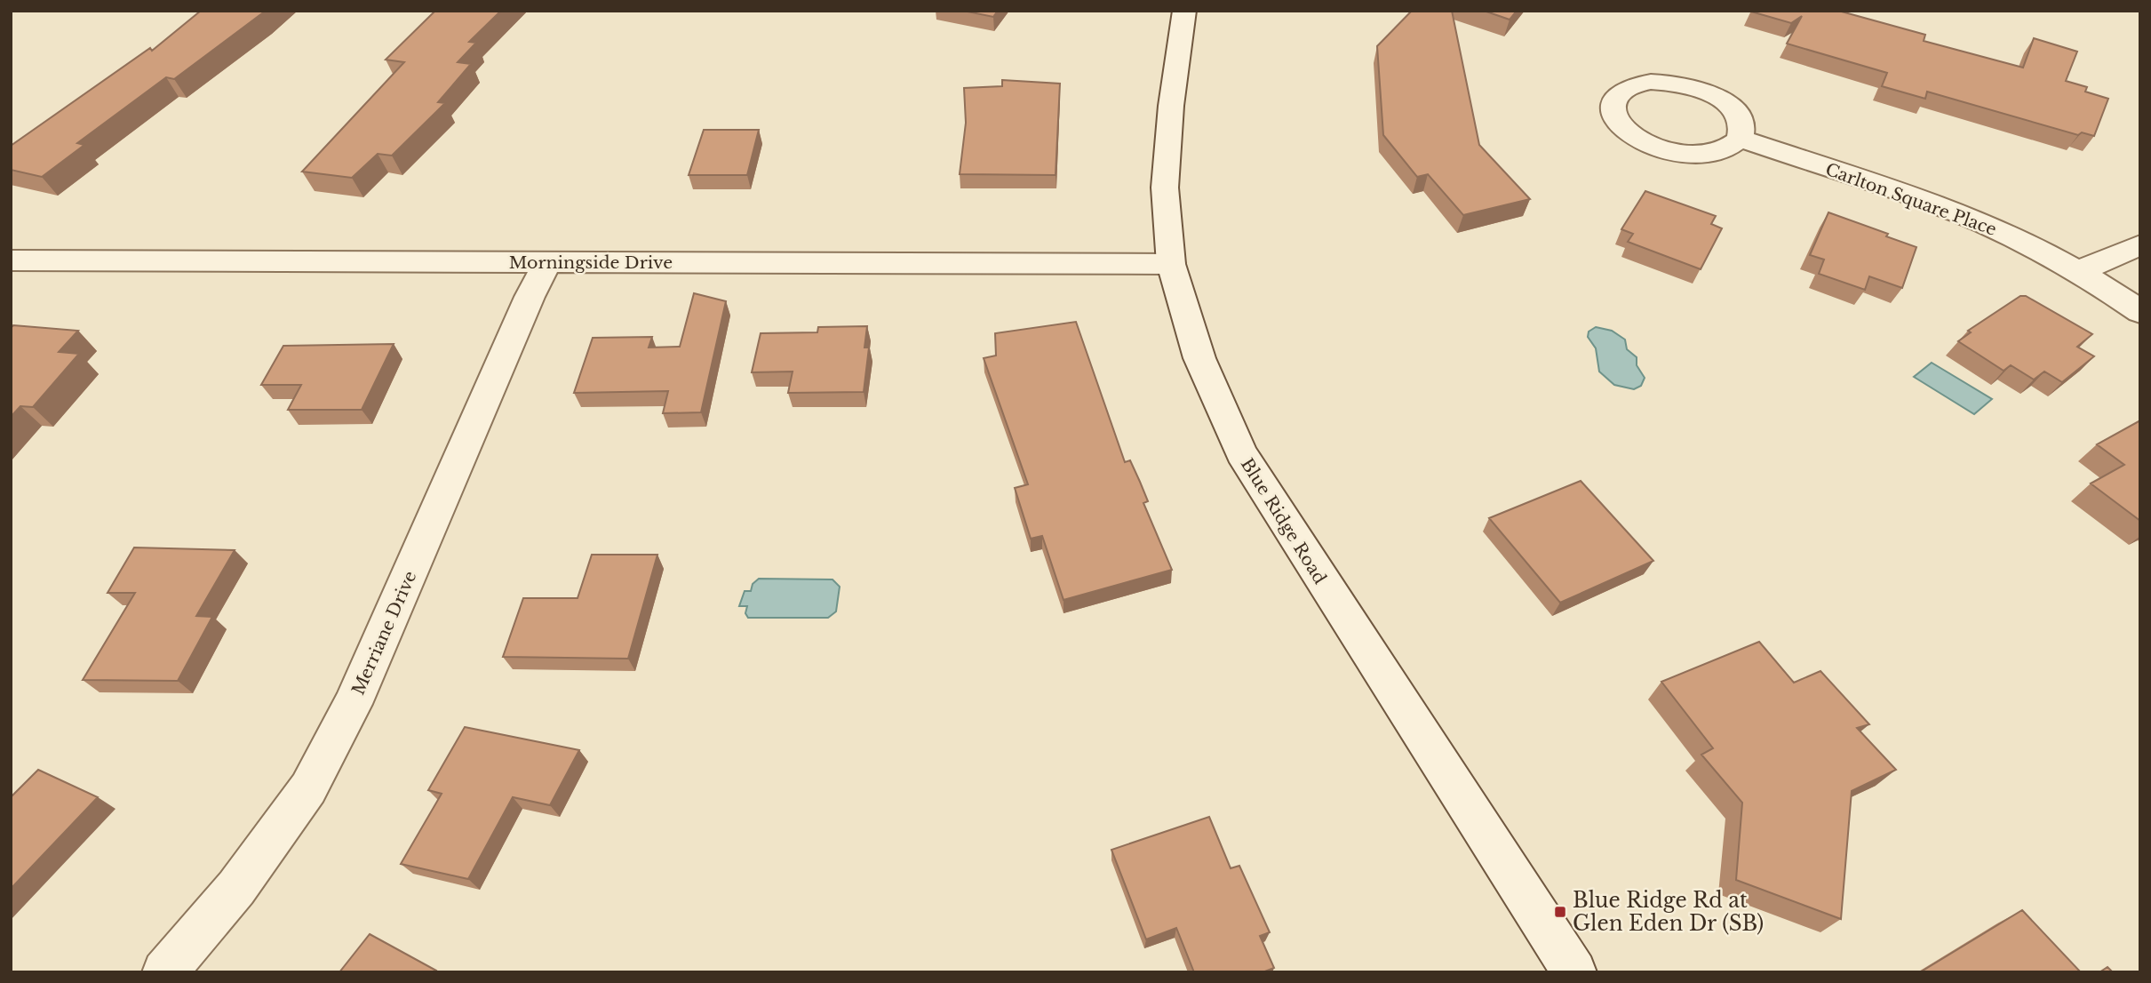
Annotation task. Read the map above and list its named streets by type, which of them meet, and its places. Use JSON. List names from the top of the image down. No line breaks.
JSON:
{"streets":{"street":["Carlton Square Place","Morningside Drive","Blue Ridge Road","Merriane Drive"]},"crossings":[["Morningside Drive","Blue Ridge Road"],["Morningside Drive","Merriane Drive"]],"places":{"transit":["Blue Ridge Rd at Glen Eden Dr (SB)"]}}
